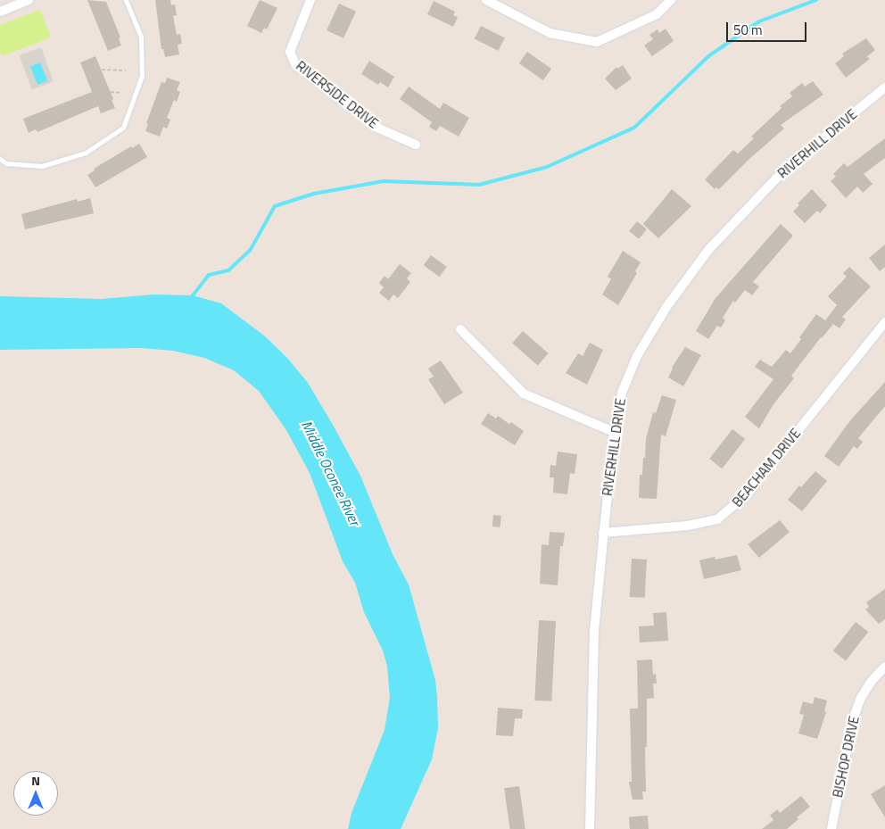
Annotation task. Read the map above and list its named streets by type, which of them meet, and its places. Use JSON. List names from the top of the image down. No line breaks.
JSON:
{"streets":{"street":["RIVERSIDE DRIVE","RIVERHILL DRIVE","BEACHAM DRIVE","BISHOP DRIVE"]},"crossings":[["RIVERHILL DRIVE","BEACHAM DRIVE"]],"water":["Middle Oconee River"],"scale_bar":"50 m","north":"top"}
